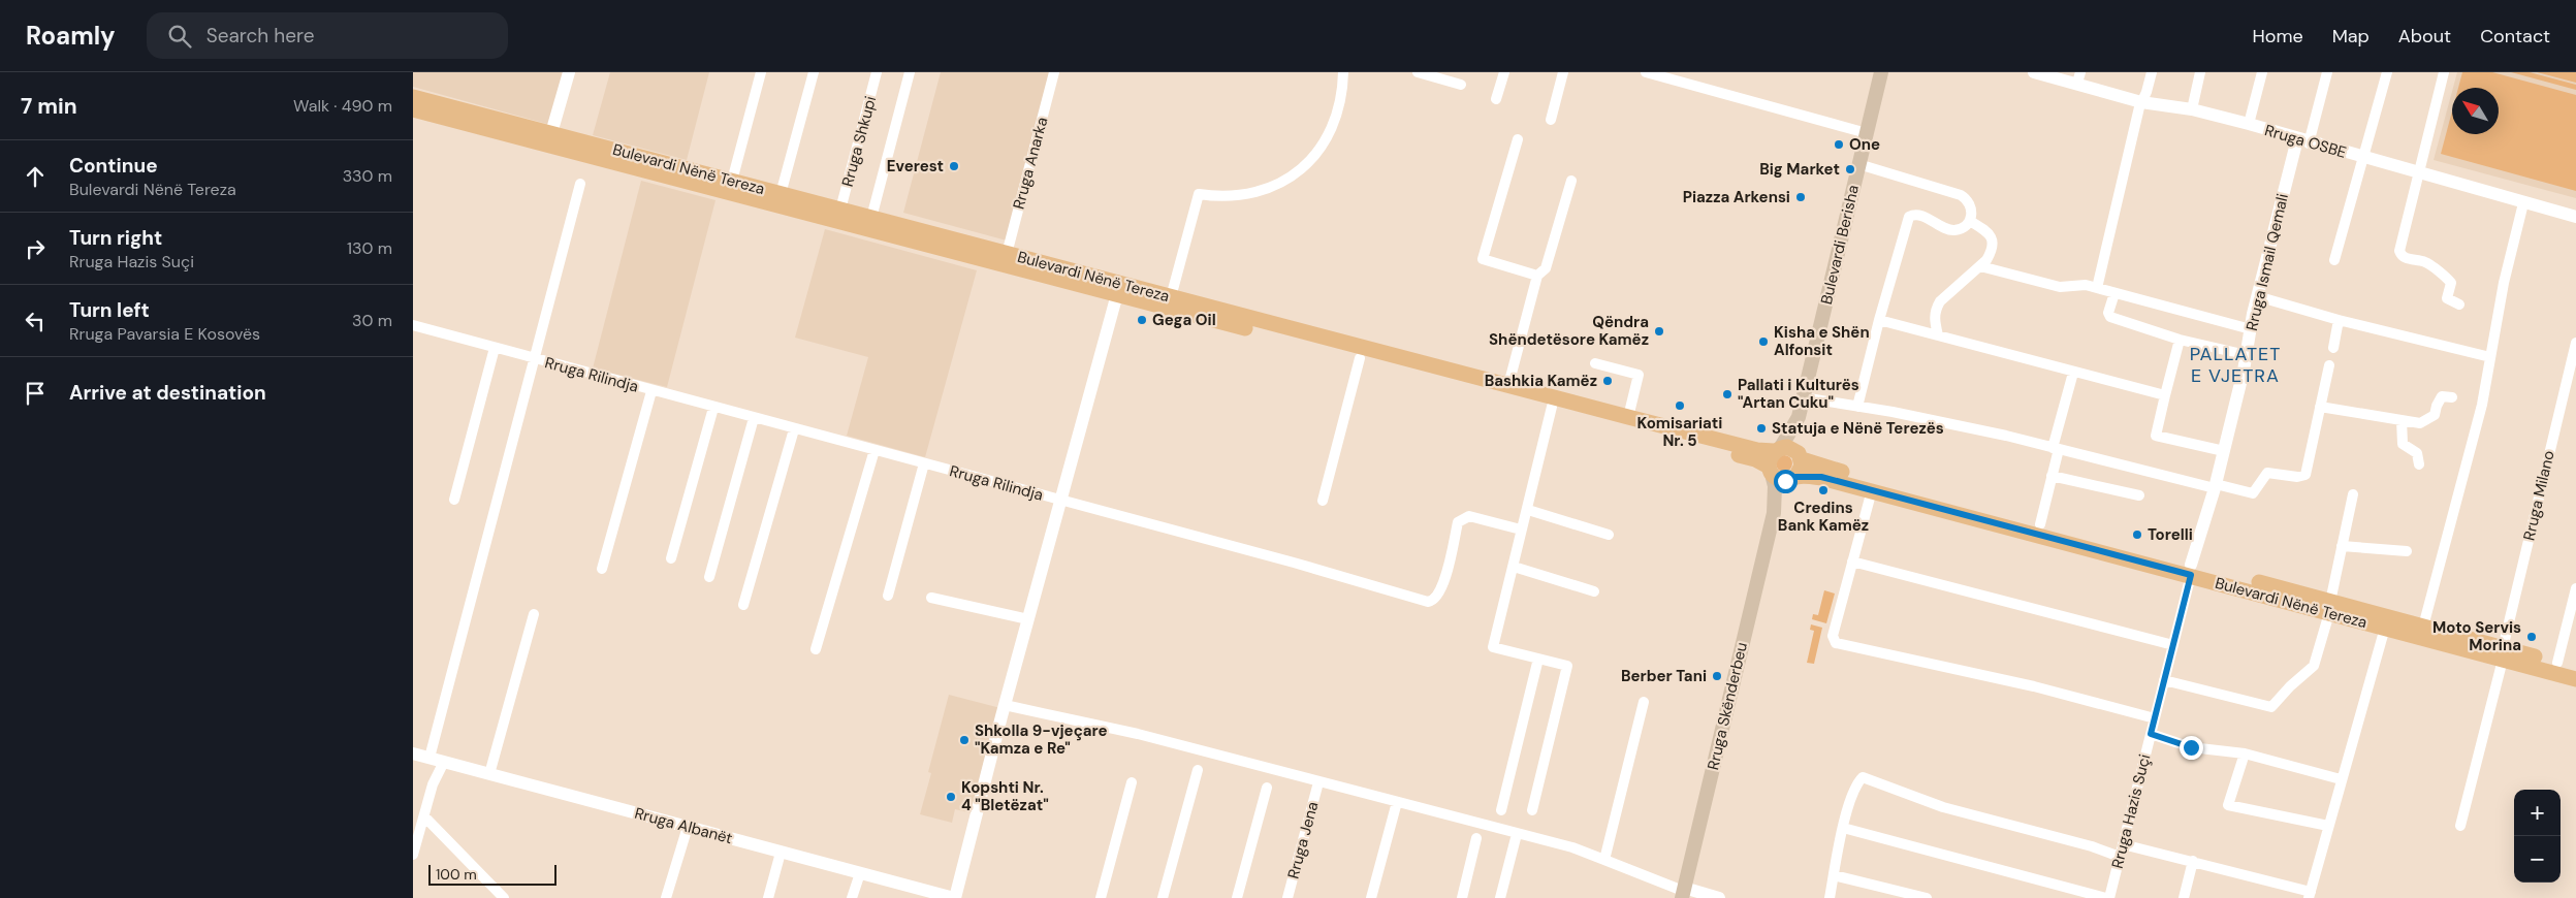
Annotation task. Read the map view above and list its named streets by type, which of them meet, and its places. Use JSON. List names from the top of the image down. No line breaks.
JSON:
{"streets":{"main road":["Bulevardi Nënë Tereza","Bulevardi Berisha","Rruga Skënderbeu"],"street":["Rruga Shkupi","Rruga OSBE","Rruga Anarka","Rruga Ismail Qemali","Rruga Rilindja","Rruga Milano","Rruga Hazis Suçi","Rruga Albanët","Rruga Jena"]},"crossings":[["Rruga Shkupi","Bulevardi Nënë Tereza"],["Rruga OSBE","Rruga Ismail Qemali"],["Rruga Anarka","Bulevardi Nënë Tereza"],["Bulevardi Nënë Tereza","Bulevardi Berisha"],["Bulevardi Nënë Tereza","Rruga Ismail Qemali"],["Bulevardi Nënë Tereza","Rruga Milano"],["Bulevardi Nënë Tereza","Rruga Skënderbeu"],["Bulevardi Nënë Tereza","Rruga Hazis Suçi"],["Bulevardi Berisha","Rruga Skënderbeu"],["Rruga Ismail Qemali","Rruga Hazis Suçi"]],"districts":["PALLATET E VJETRA"],"places":["One","Everest","Big Market","Piazza Arkensi","Gega Oil","Qëndra Shëndetësore Kamëz","Kisha e Shën Alfonsit","Bashkia Kamëz","Pallati i Kulturës \"Artan Cuku\"","Komisariati Nr. 5","Statuja e Nënë Terezës","Credins Bank Kamëz","Torelli","Moto Servis Morina","Berber Tani","Shkolla 9-vjeçare \"Kamza e Re\"","Kopshti Nr. 4 \"Bletëzat\""],"scale_bar":"100 m","north":"top left","page":{"header":"Roamly","search":"Search here","nav":["Home","Map","About","Contact"],"heading":["7 min","Walk · 490 m"],"list":[["Continue","Bulevardi Nënë Tereza","330 m"],["Turn right","Rruga Hazis Suçi","130 m"],["Turn left","Rruga Pavarsia E Kosovës","30 m"],"Arrive at destination"],"map_buttons":["+","−"],"scale":"100 m"}}
